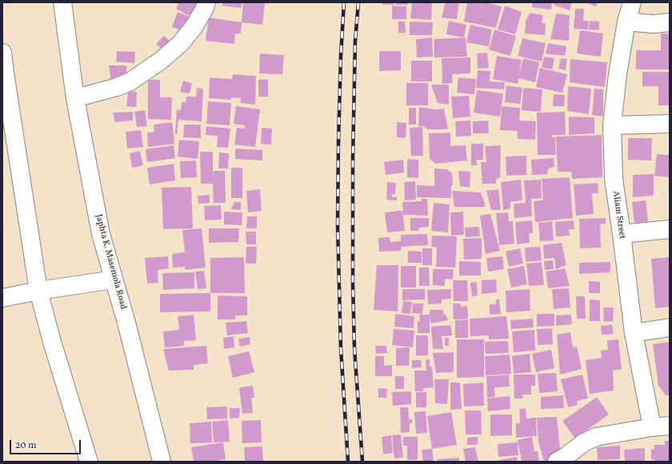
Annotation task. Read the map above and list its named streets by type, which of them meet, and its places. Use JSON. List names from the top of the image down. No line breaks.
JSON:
{"streets":{"street":["Aliam Street","Japhta K. Masemola Road"]},"scale_bar":"20 m"}
